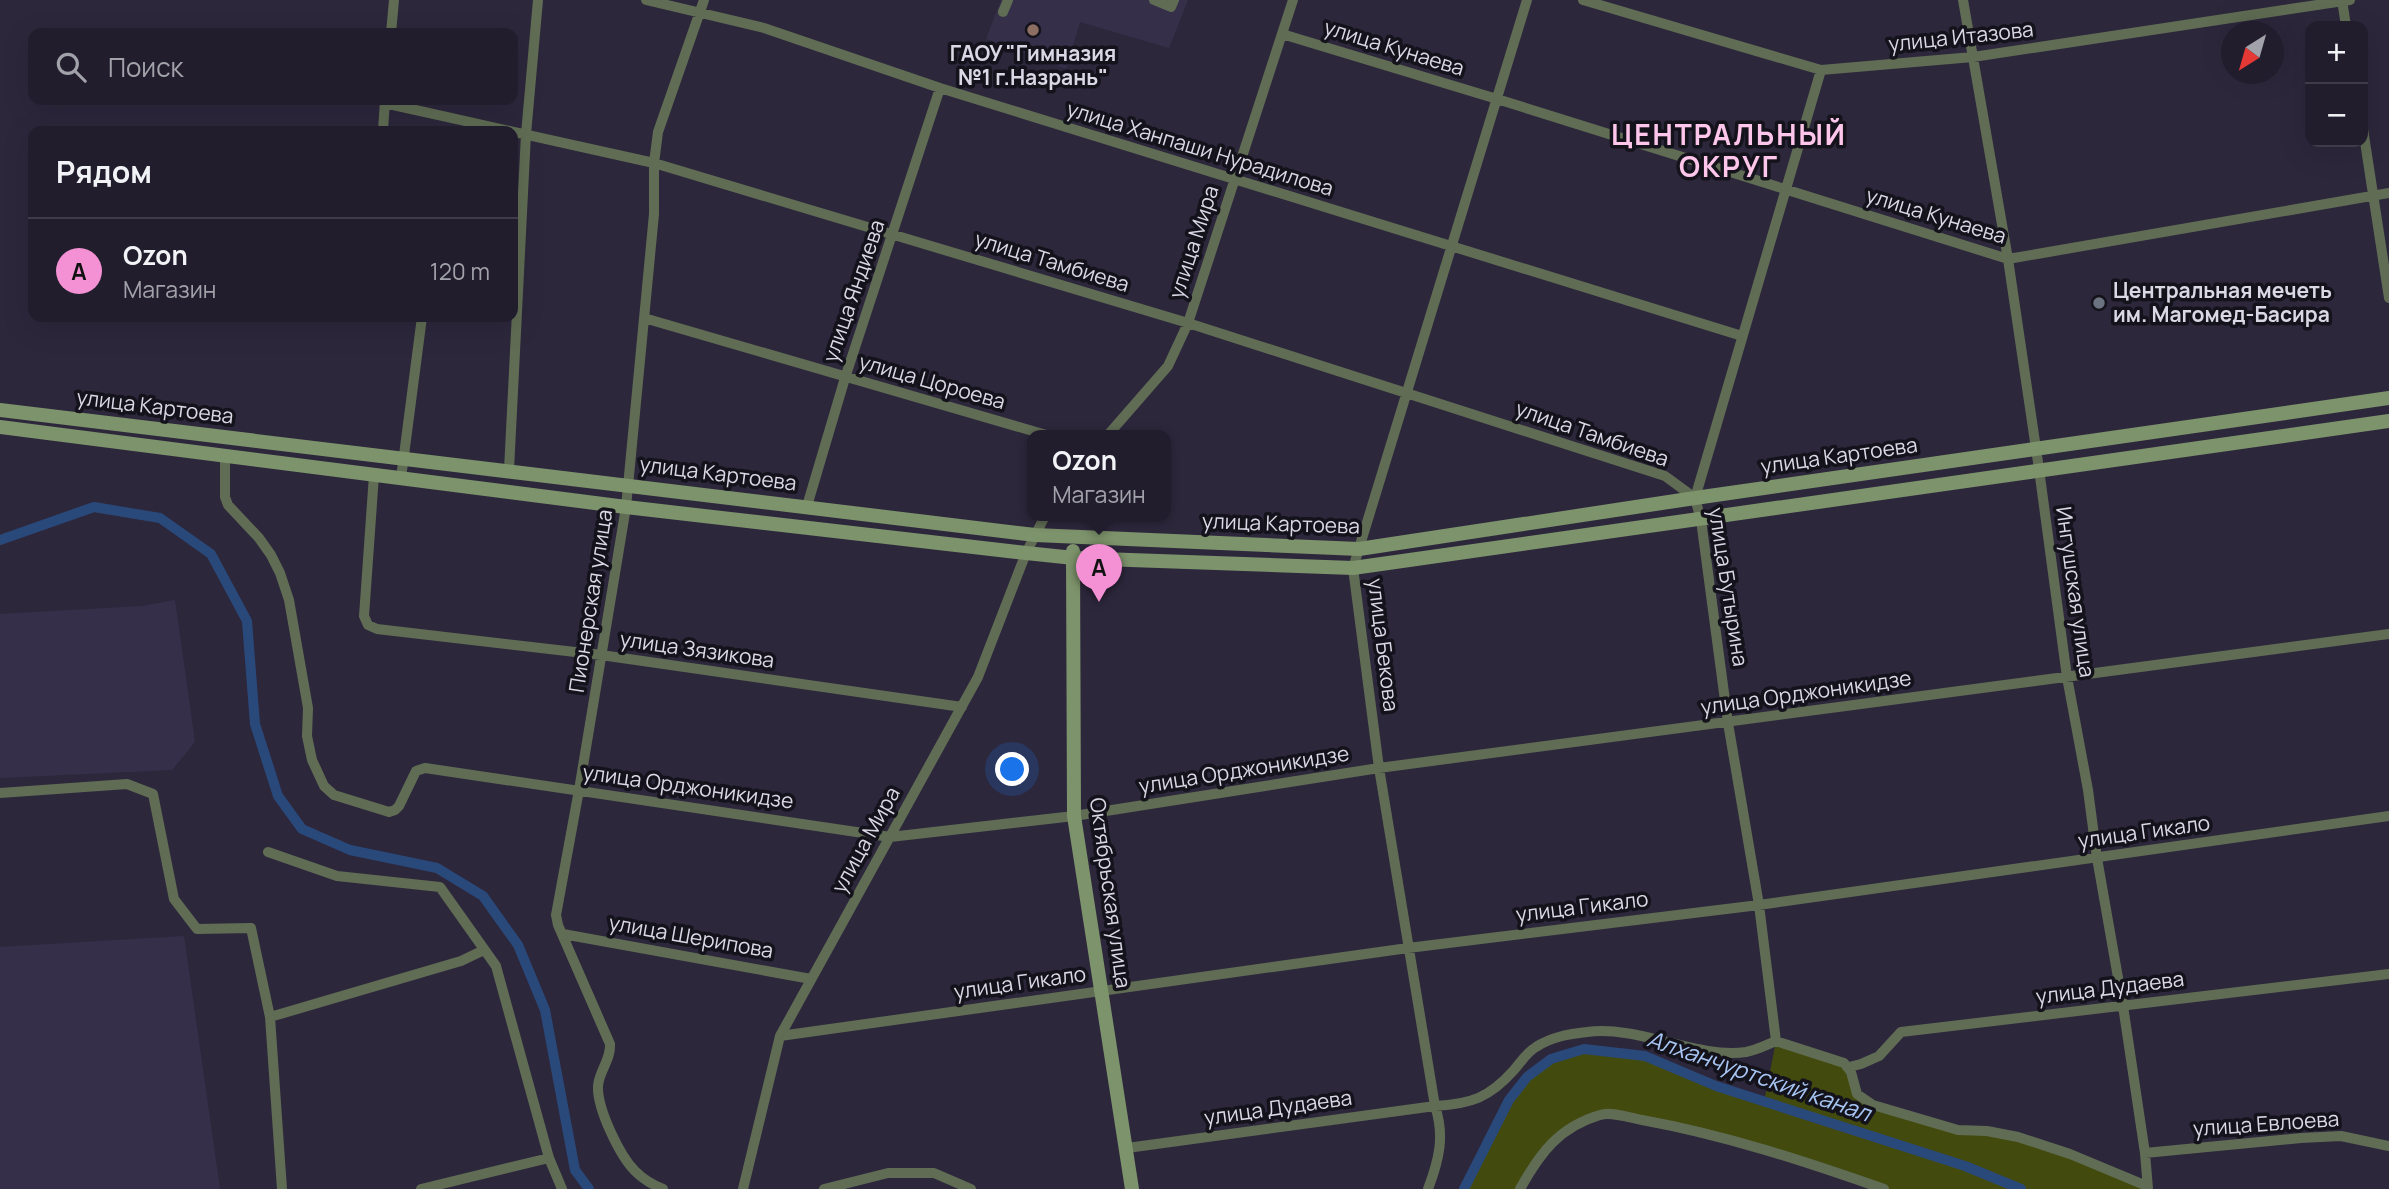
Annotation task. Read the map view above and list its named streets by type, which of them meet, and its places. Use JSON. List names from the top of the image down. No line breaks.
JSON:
{"streets":{"main road":["улица Картоева","Октябрьская улица"],"street":["улица Итазова","улица Кунаева","улица Ханпаши Нурадилова","улица Мира","улица Тамбиева","улица Яндиева","улица Цороева","улица Бутырина","Ингушская улица","Пионерская улица","улица Бекова","улица Зязикова","улица Орджоникидзе","улица Гикало","улица Шерипова","улица Дудаева","улица Евлоева"]},"crossings":[["улица Итазова","улица Бутырина"],["улица Итазова","Ингушская улица"],["улица Кунаева","улица Мира"],["улица Кунаева","улица Бутырина"],["улица Кунаева","Ингушская улица"],["улица Кунаева","улица Бекова"],["улица Ханпаши Нурадилова","улица Мира"],["улица Ханпаши Нурадилова","улица Яндиева"],["улица Ханпаши Нурадилова","улица Бутырина"],["улица Ханпаши Нурадилова","Пионерская улица"],["улица Ханпаши Нурадилова","улица Бекова"],["улица Мира","улица Тамбиева"],["улица Мира","улица Картоева"],["улица Мира","улица Зязикова"],["улица Мира","улица Орджоникидзе"],["улица Мира","улица Гикало"],["улица Мира","улица Шерипова"],["улица Тамбиева","улица Яндиева"],["улица Тамбиева","улица Картоева"],["улица Тамбиева","улица Бутырина"],["улица Тамбиева","Пионерская улица"],["улица Тамбиева","улица Бекова"],["улица Яндиева","улица Цороева"],["улица Яндиева","улица Картоева"],["улица Цороева","Пионерская улица"],["улица Картоева","улица Бутырина"],["улица Картоева","Ингушская улица"],["улица Картоева","Пионерская улица"],["улица Картоева","улица Бекова"],["улица Картоева","улица Зязикова"],["улица Картоева","улица Орджоникидзе"],["улица Картоева","Октябрьская улица"],["улица Бутырина","улица Орджоникидзе"],["улица Бутырина","улица Гикало"],["улица Бутырина","улица Дудаева"],["Ингушская улица","улица Орджоникидзе"],["Ингушская улица","улица Гикало"],["Ингушская улица","улица Дудаева"],["Ингушская улица","улица Евлоева"],["Пионерская улица","улица Зязикова"],["Пионерская улица","улица Орджоникидзе"],["Пионерская улица","улица Шерипова"],["улица Бекова","улица Орджоникидзе"],["улица Бекова","улица Гикало"],["улица Бекова","улица Дудаева"],["улица Орджоникидзе","Октябрьская улица"],["улица Гикало","Октябрьская улица"],["Октябрьская улица","улица Дудаева"]],"districts":["ЦЕНТРАЛЬНЫЙ ОКРУГ"],"water":["Алханчуртский канал"],"places":["ГАОУ \"Гимназия №1 г.Назрань\"","Центральная мечеть им. Магомед-Басира"],"north":"bottom left","page":{"map_buttons":["+","−"],"search":"Поиск","heading":"Рядом","list":[{"mark":"A","name":"Ozon","note":"Магазин","value":"120 m"}],"popup":["Ozon","Магазин"],"pins":"A"}}
